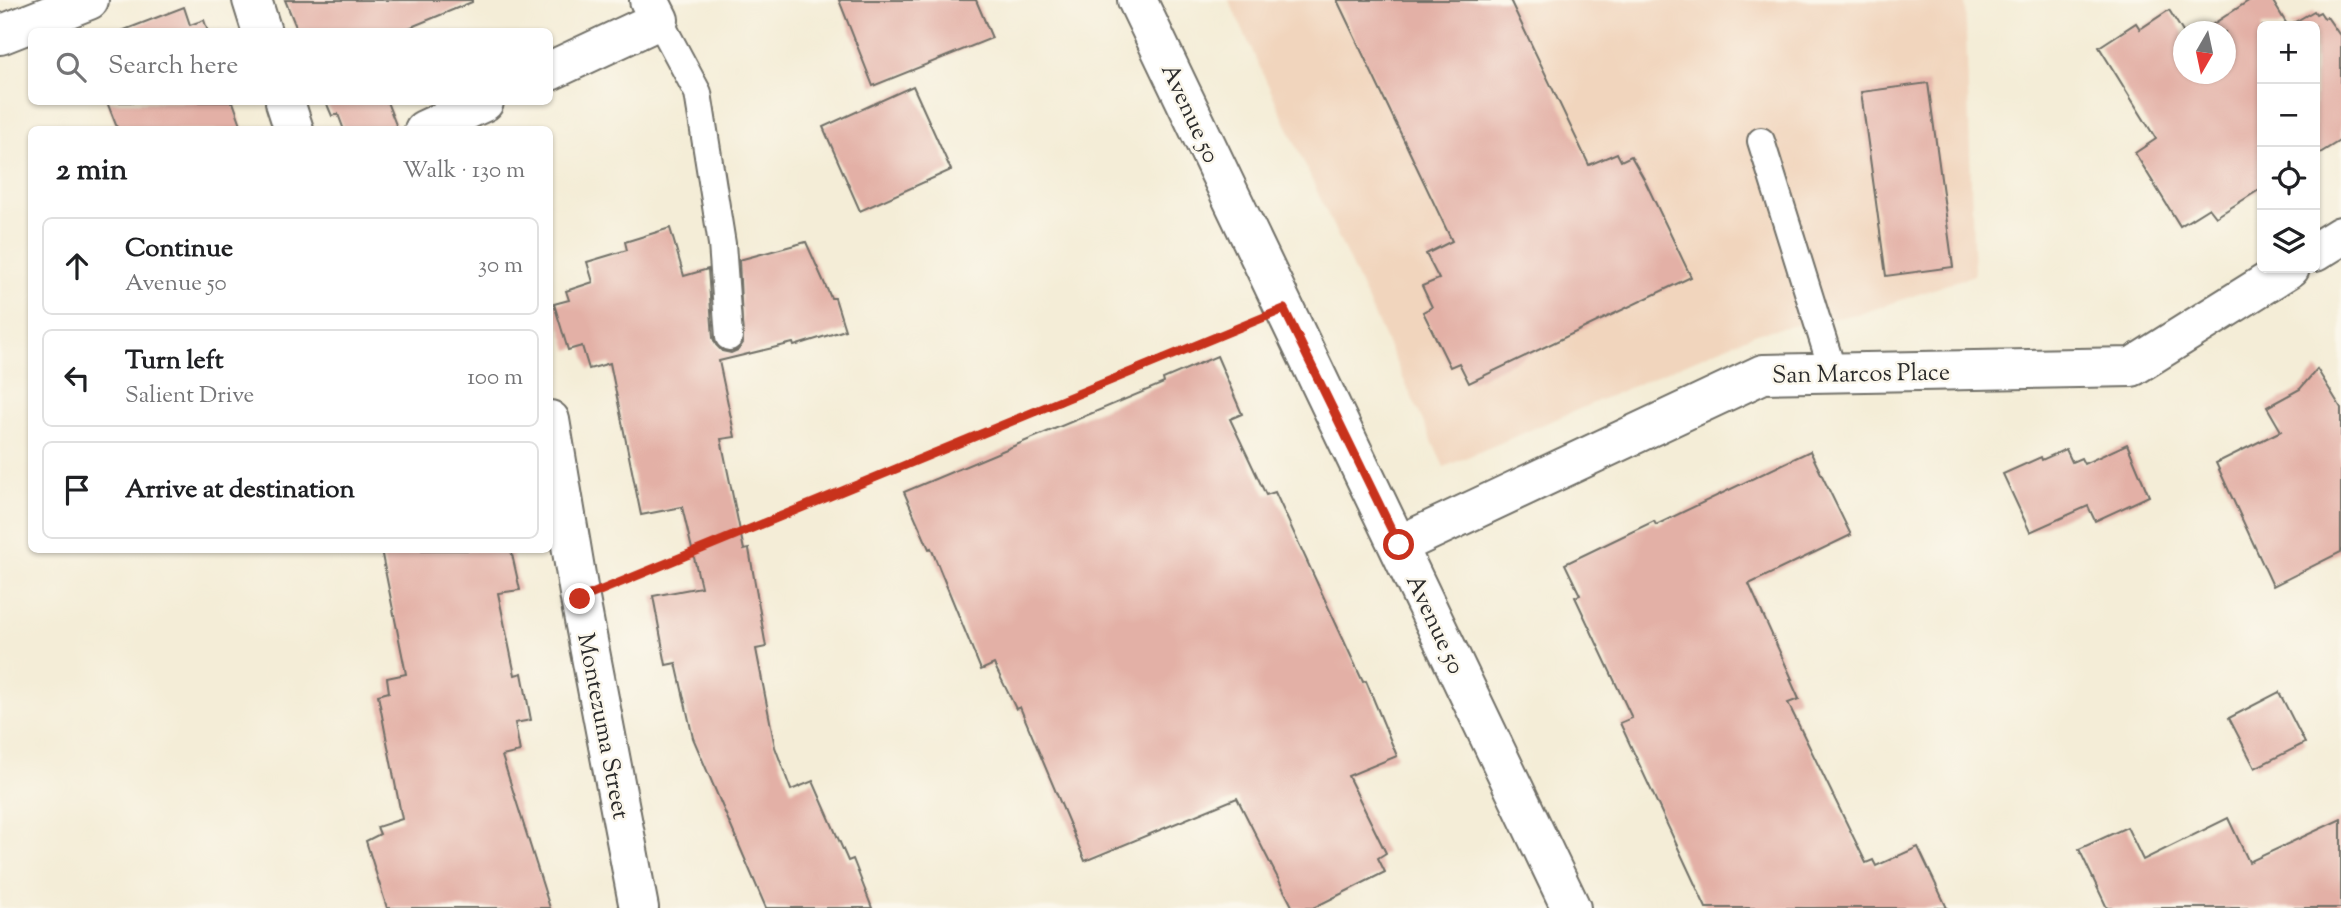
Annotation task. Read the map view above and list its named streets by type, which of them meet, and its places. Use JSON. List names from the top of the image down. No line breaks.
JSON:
{"streets":{"street":["Avenue 50","San Marcos Place","Montezuma Street"]},"crossings":[["Avenue 50","San Marcos Place"]],"north":"bottom","page":{"map_buttons":["+","−"],"search":"Search here","heading":["2 min","Walk · 130 m"],"list":[["Continue","Avenue 50","30 m"],["Turn left","Salient Drive","100 m"],"Arrive at destination"]}}
